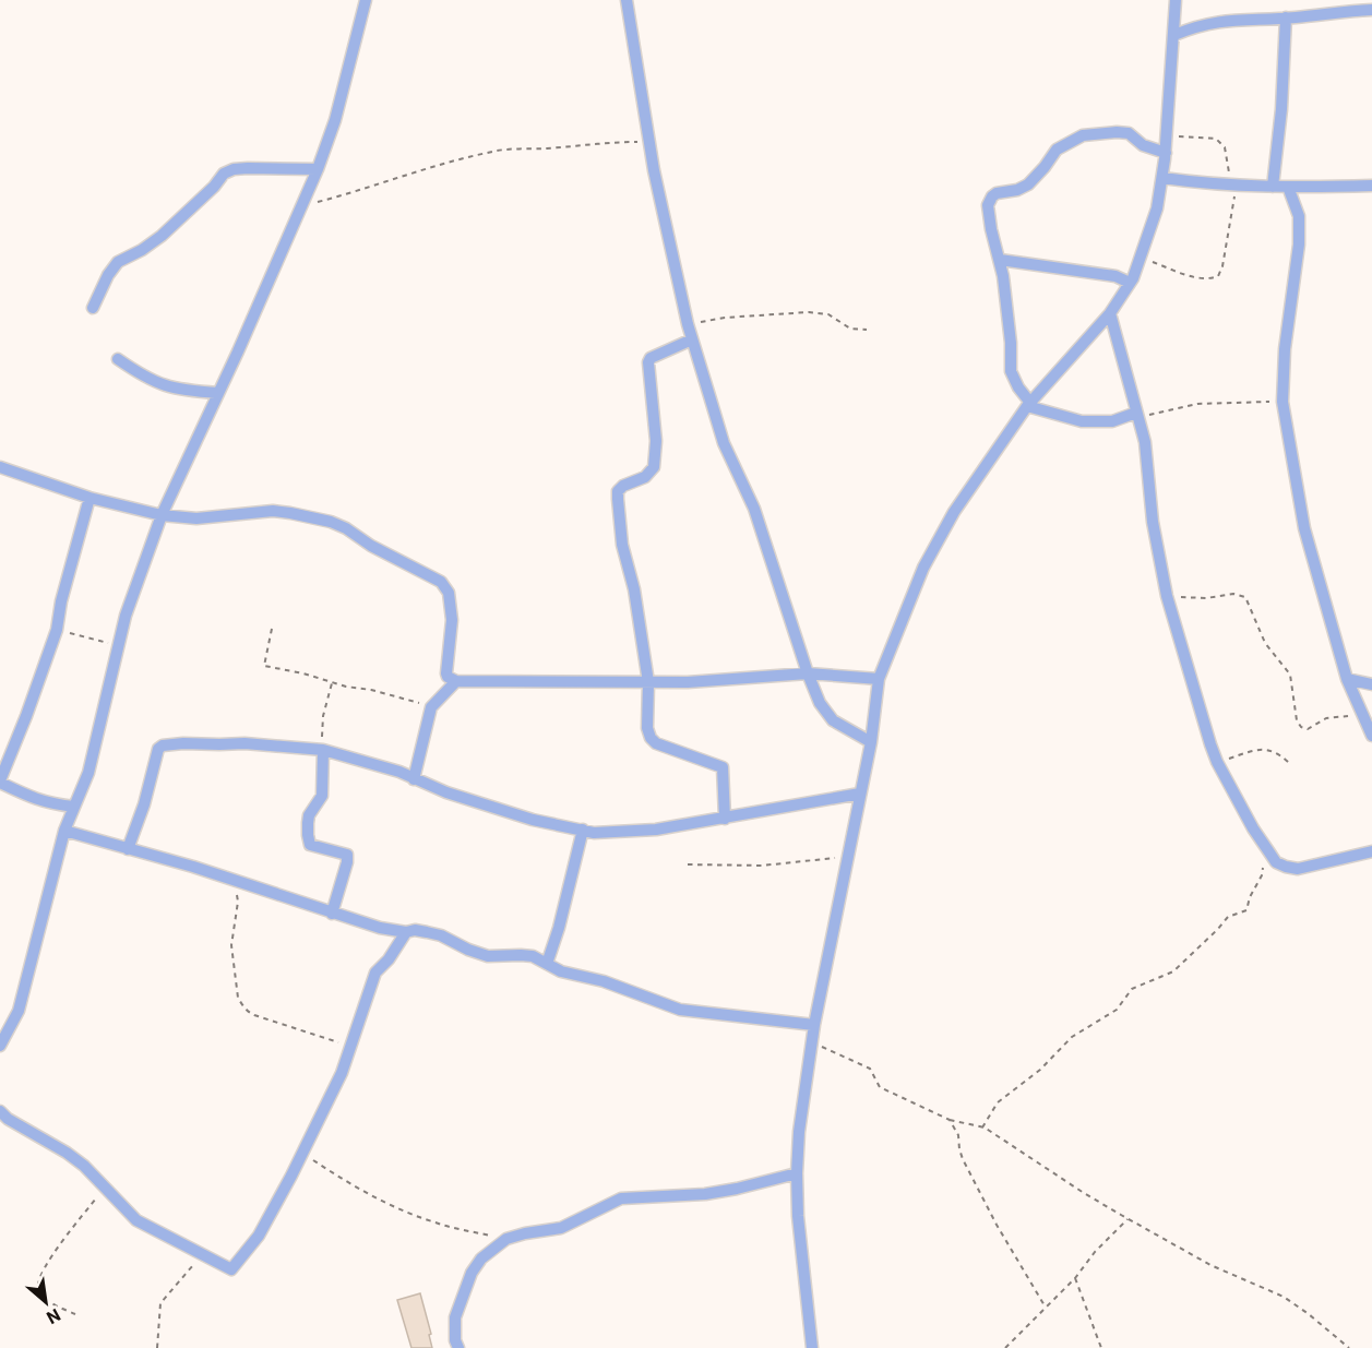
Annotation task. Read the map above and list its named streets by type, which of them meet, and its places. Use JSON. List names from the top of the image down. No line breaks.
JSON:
{"north":"bottom right"}
